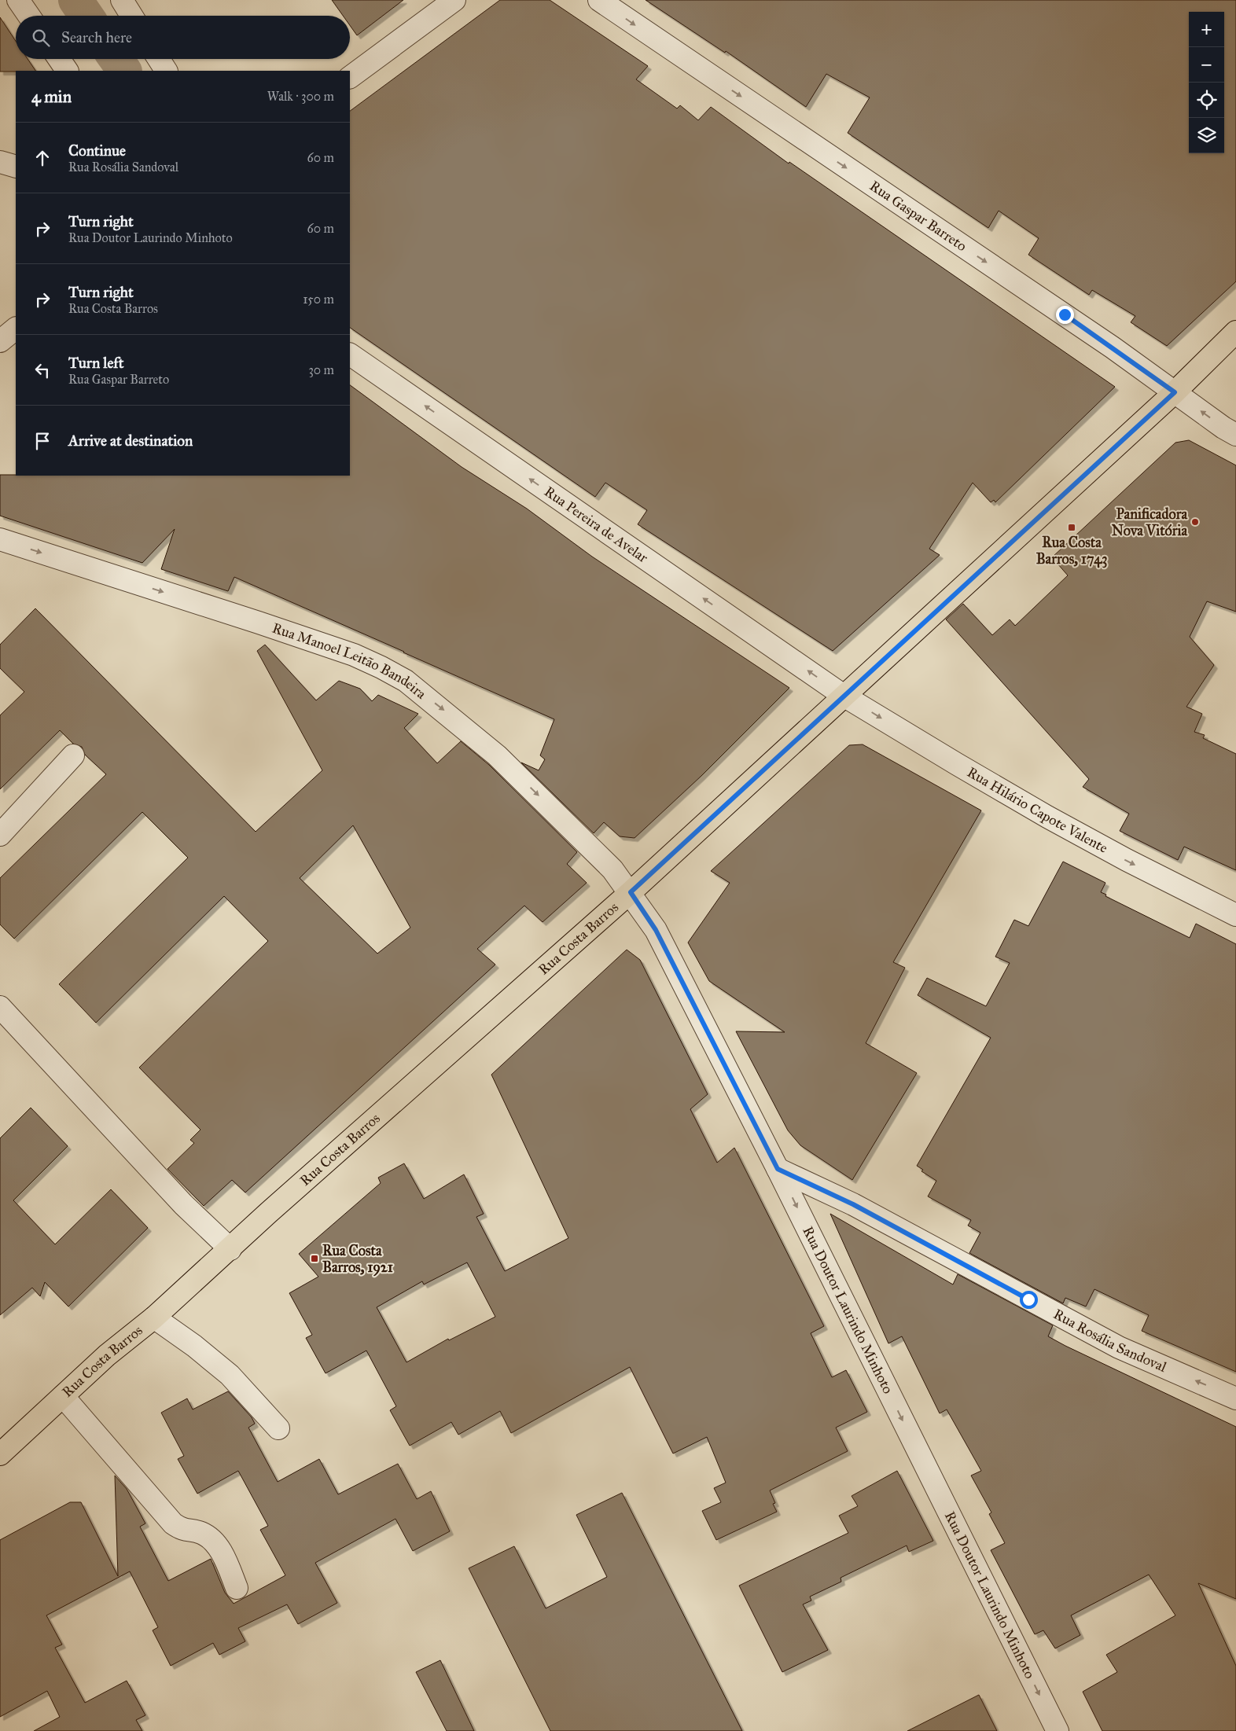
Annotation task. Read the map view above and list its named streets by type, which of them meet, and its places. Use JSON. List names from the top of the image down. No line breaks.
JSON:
{"streets":{"main road":["Rua Costa Barros"],"street":["Rua Gaspar Barreto","Rua Pereira de Avelar","Rua Manoel Leitão Bandeira","Rua Hilário Capote Valente","Rua Doutor Laurindo Minhoto","Rua Rosália Sandoval"]},"crossings":[["Rua Gaspar Barreto","Rua Costa Barros"],["Rua Pereira de Avelar","Rua Hilário Capote Valente"],["Rua Pereira de Avelar","Rua Costa Barros"],["Rua Manoel Leitão Bandeira","Rua Costa Barros"],["Rua Manoel Leitão Bandeira","Rua Doutor Laurindo Minhoto"],["Rua Hilário Capote Valente","Rua Costa Barros"],["Rua Costa Barros","Rua Doutor Laurindo Minhoto"],["Rua Doutor Laurindo Minhoto","Rua Rosália Sandoval"]],"one_way":["Rua Gaspar Barreto","Rua Pereira de Avelar","Rua Manoel Leitão Bandeira","Rua Hilário Capote Valente","Rua Doutor Laurindo Minhoto","Rua Rosália Sandoval"],"places":{"other":["Panificadora Nova Vitória"],"transit":["Rua Costa Barros, 1743","Rua Costa Barros, 1921"]},"page":{"map_buttons":["+","−"],"search":"Search here","heading":["4 min","Walk · 300 m"],"list":[["Continue","Rua Rosália Sandoval","60 m"],["Turn right","Rua Doutor Laurindo Minhoto","60 m"],["Turn right","Rua Costa Barros","150 m"],["Turn left","Rua Gaspar Barreto","30 m"],"Arrive at destination"]}}
